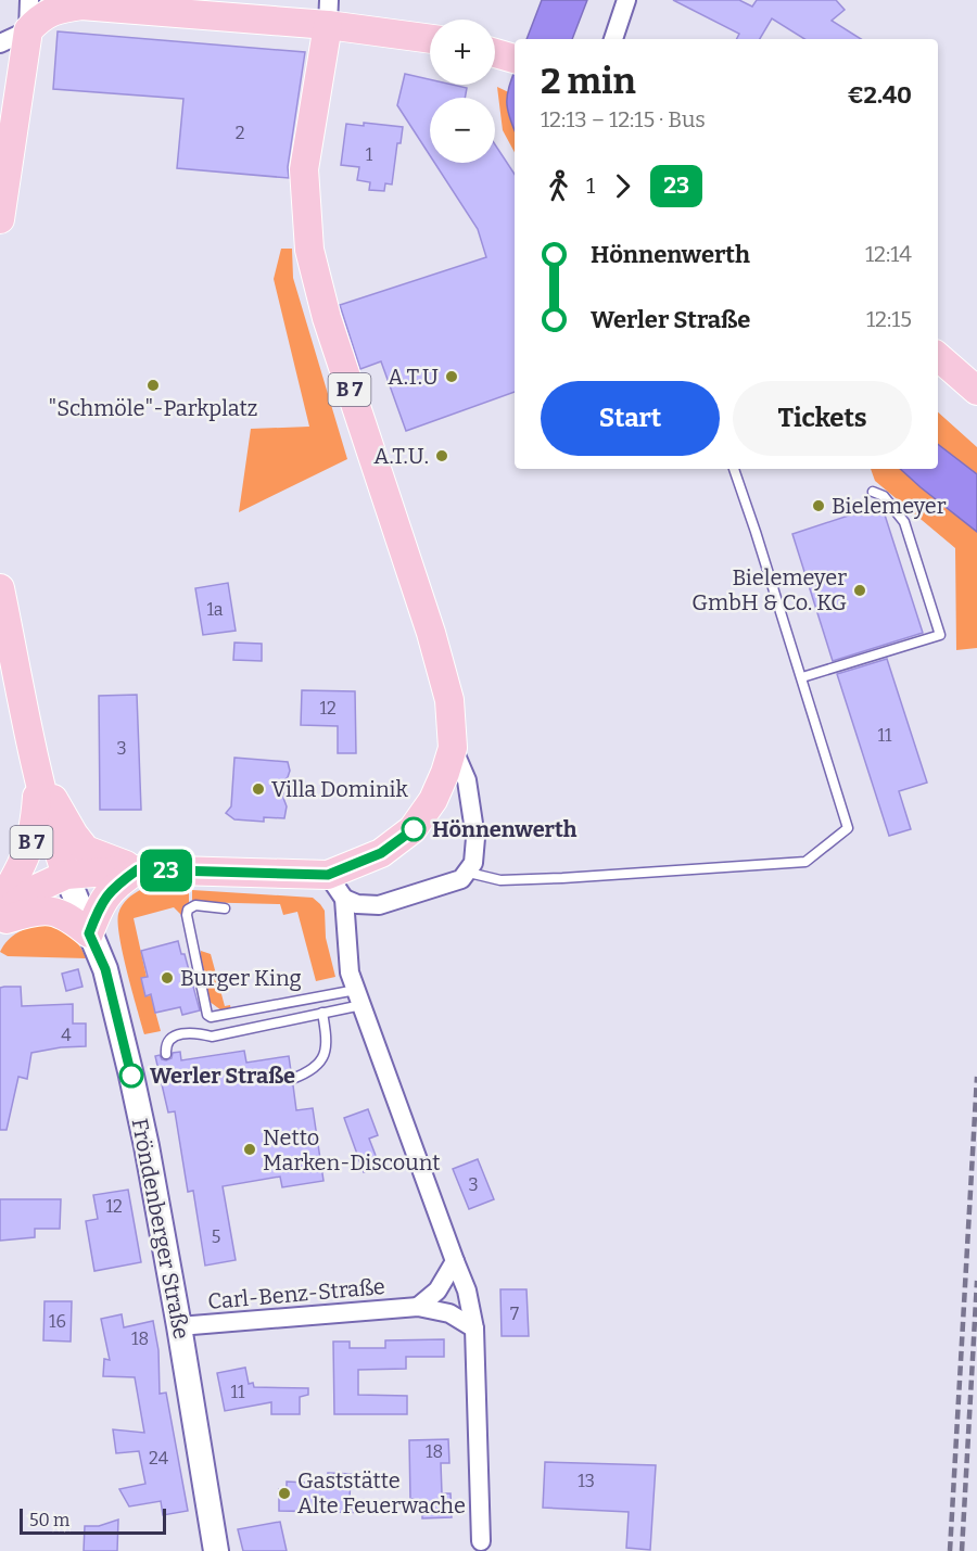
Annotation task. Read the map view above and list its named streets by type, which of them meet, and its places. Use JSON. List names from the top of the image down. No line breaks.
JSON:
{"streets":{"main road":["B 7","Fröndenberger Straße"],"street":["Carl-Benz-Straße"]},"crossings":[["B 7","Fröndenberger Straße"],["Fröndenberger Straße","Carl-Benz-Straße"]],"places":["A.T.U","\"Schmöle\"-Parkplatz","A.T.U.","Bielemeyer","Bielemeyer GmbH & Co. KG","Villa Dominik","Hönnenwerth","Burger King","Werler Straße","Netto Marken-Discount","Gaststätte Alte Feuerwache"],"lines":["bus line 23"],"house_numbers":["2","1","1a","12","11","3","4","3","12","5","7","16","18","11","18","24","13"],"scale_bar":"50 m","page":{"on_map":"23","map_buttons":["+","−"],"heading":["2 min","12:13 – 12:15 · Bus","€2.40"],"legs":["1","23"],"list":[{"name":"Hönnenwerth","value":"12:14"},{"name":"Werler Straße","value":"12:15"}],"buttons":["Start","Tickets"],"scale":"50 m"}}
